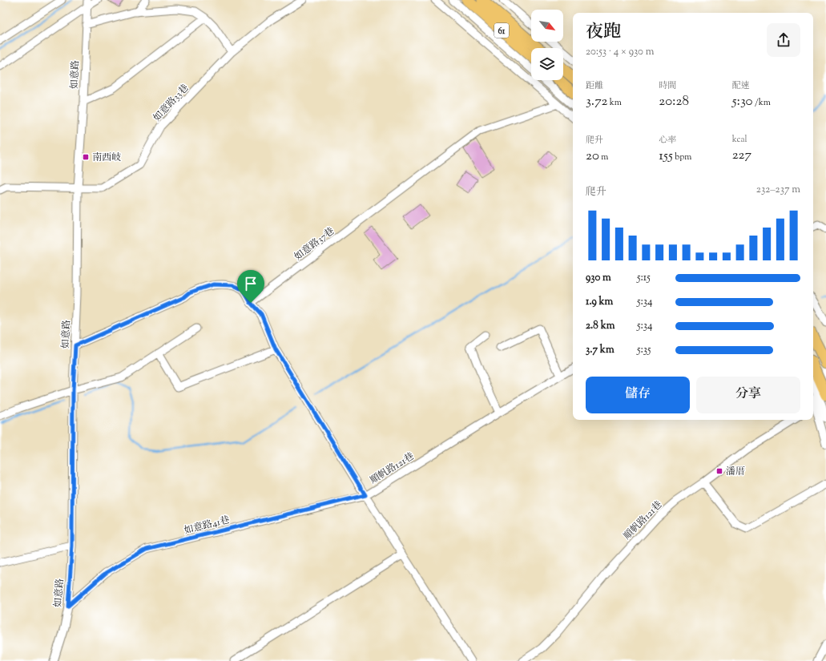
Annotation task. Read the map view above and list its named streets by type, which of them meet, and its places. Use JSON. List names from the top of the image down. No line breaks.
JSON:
{"streets":{"highway":["61"],"street":["如意路","如意路33巷","如意路37巷","順帆路121巷","如意路41巷"]},"crossings":[["如意路","如意路33巷"],["如意路","如意路41巷"],["順帆路121巷","如意路41巷"]],"places":{"transit":["南西岐","潘厝"]},"north":"bottom right","page":{"heading":["夜跑","20:53 · 4 × 930 m"],"stats":[["距離","3.72 km"],["時間","20:28"],["配速","5:30 /km"],["爬升","20 m"],["心率","155 bpm"],["kcal","227"]],"chart":["爬升","232–237 m"],"list":[{"name":"930 m","note":"5:15"},{"name":"1.9 km","note":"5:34"},{"name":"2.8 km","note":"5:34"},{"name":"3.7 km","note":"5:35"}],"buttons":["儲存","分享"]}}
